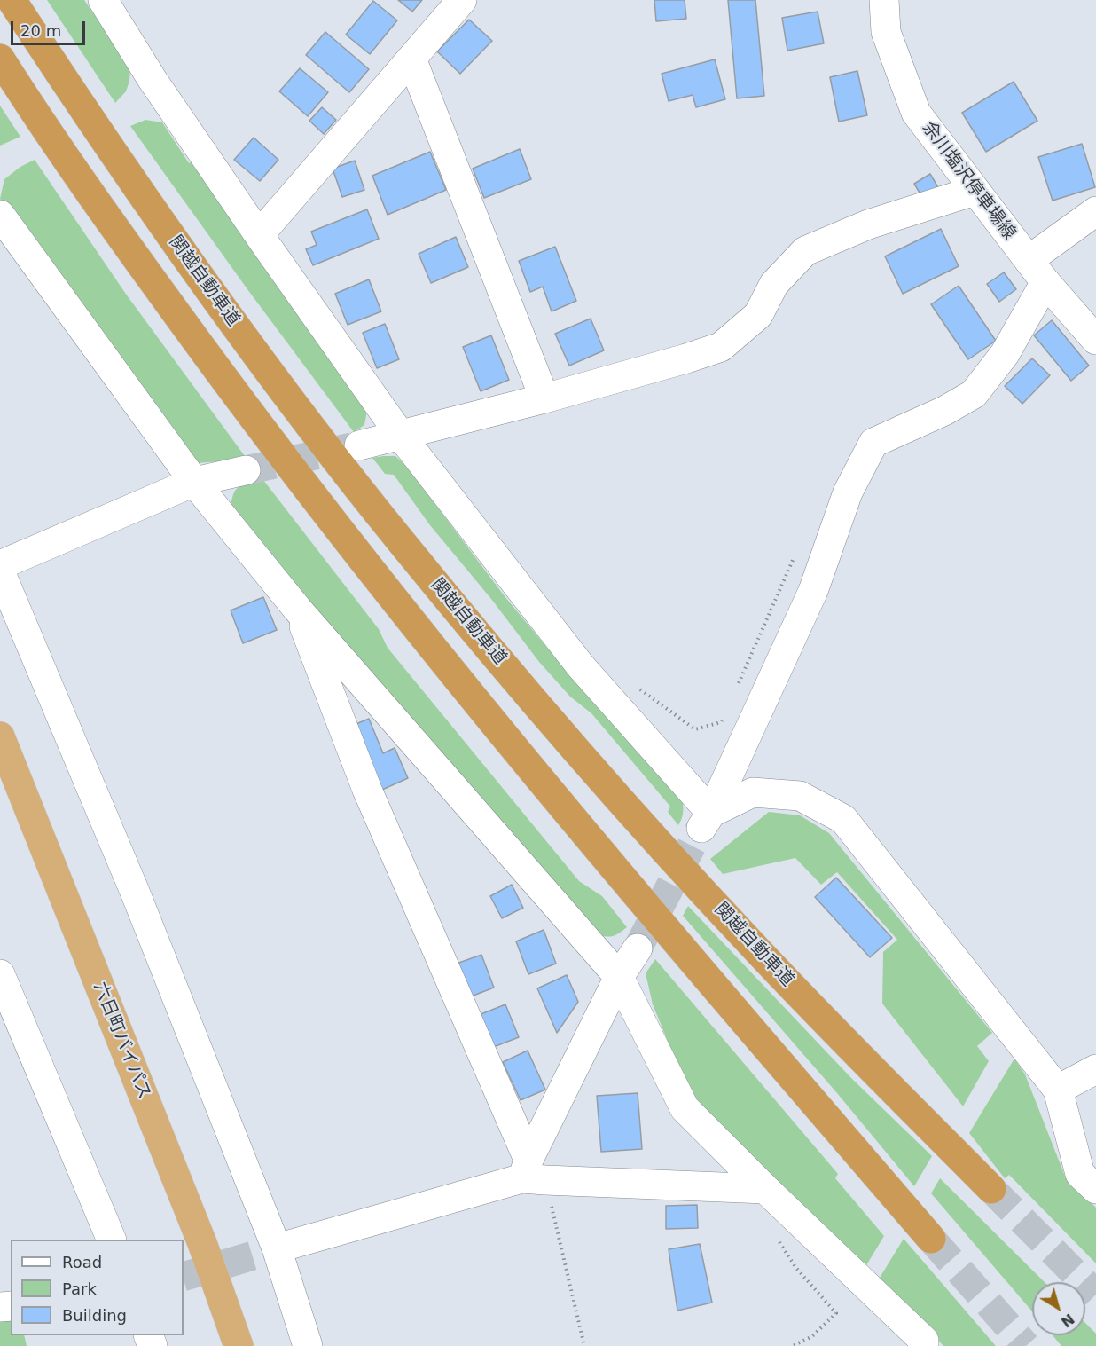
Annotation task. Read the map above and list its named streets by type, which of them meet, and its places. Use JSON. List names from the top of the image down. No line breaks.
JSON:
{"streets":{"highway":["関越自動車道","六日町バイパス"],"street":["余川塩沢停車場線"]},"legend":["Road","Park","Building"],"scale_bar":"20 m","north":"bottom right"}
